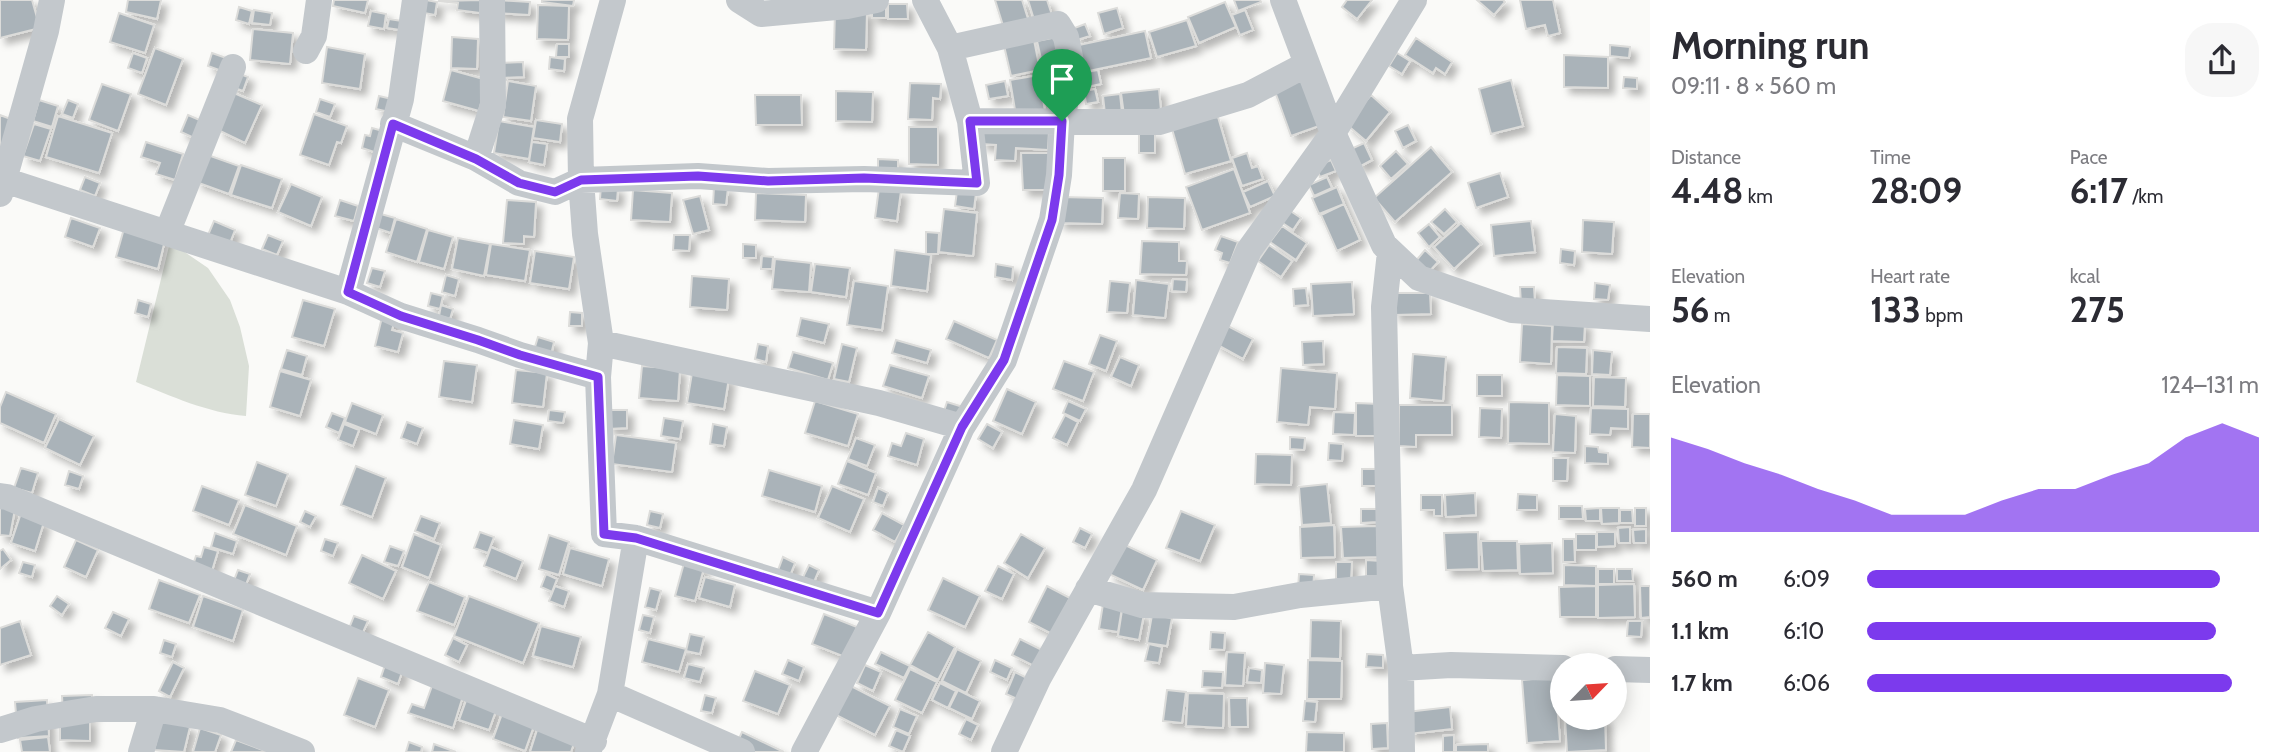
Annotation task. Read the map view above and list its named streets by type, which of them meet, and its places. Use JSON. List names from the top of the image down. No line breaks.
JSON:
{"north":"top right","page":{"heading":["Morning run","09:11 · 8 × 560 m"],"stats":[["Distance","4.48 km"],["Time","28:09"],["Pace","6:17 /km"],["Elevation","56 m"],["Heart rate","133 bpm"],["kcal","275"]],"chart":["Elevation","124–131 m"],"list":[{"name":"560 m","note":"6:09"},{"name":"1.1 km","note":"6:10"},{"name":"1.7 km","note":"6:06"}]}}
